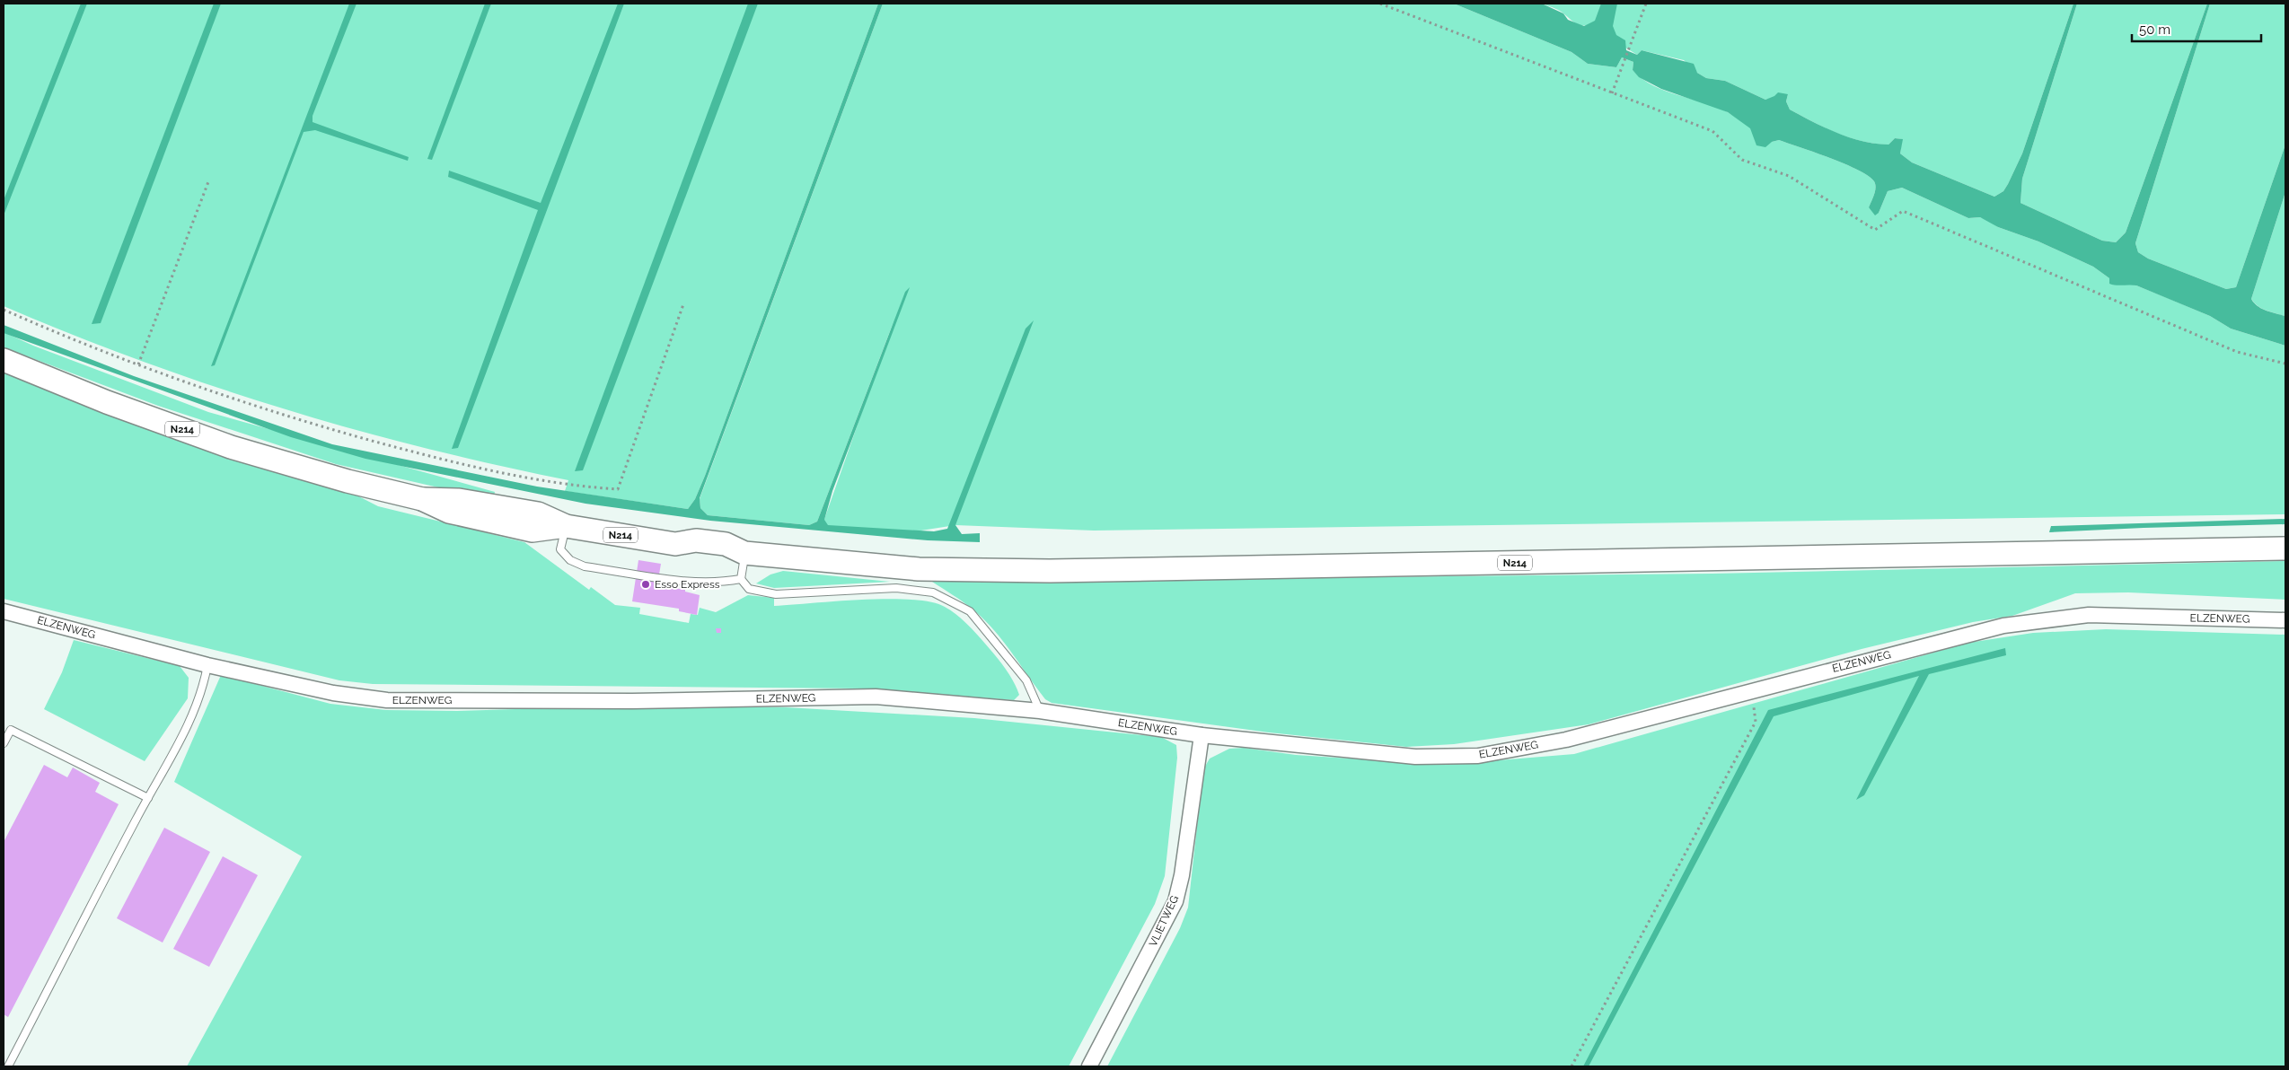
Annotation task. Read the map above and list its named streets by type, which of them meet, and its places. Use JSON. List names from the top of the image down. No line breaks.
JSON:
{"streets":{"main road":["N214"],"street":["ELZENWEG","VLIETWEG"]},"crossings":[["ELZENWEG","VLIETWEG"]],"places":["Esso Express"],"scale_bar":"50 m"}
